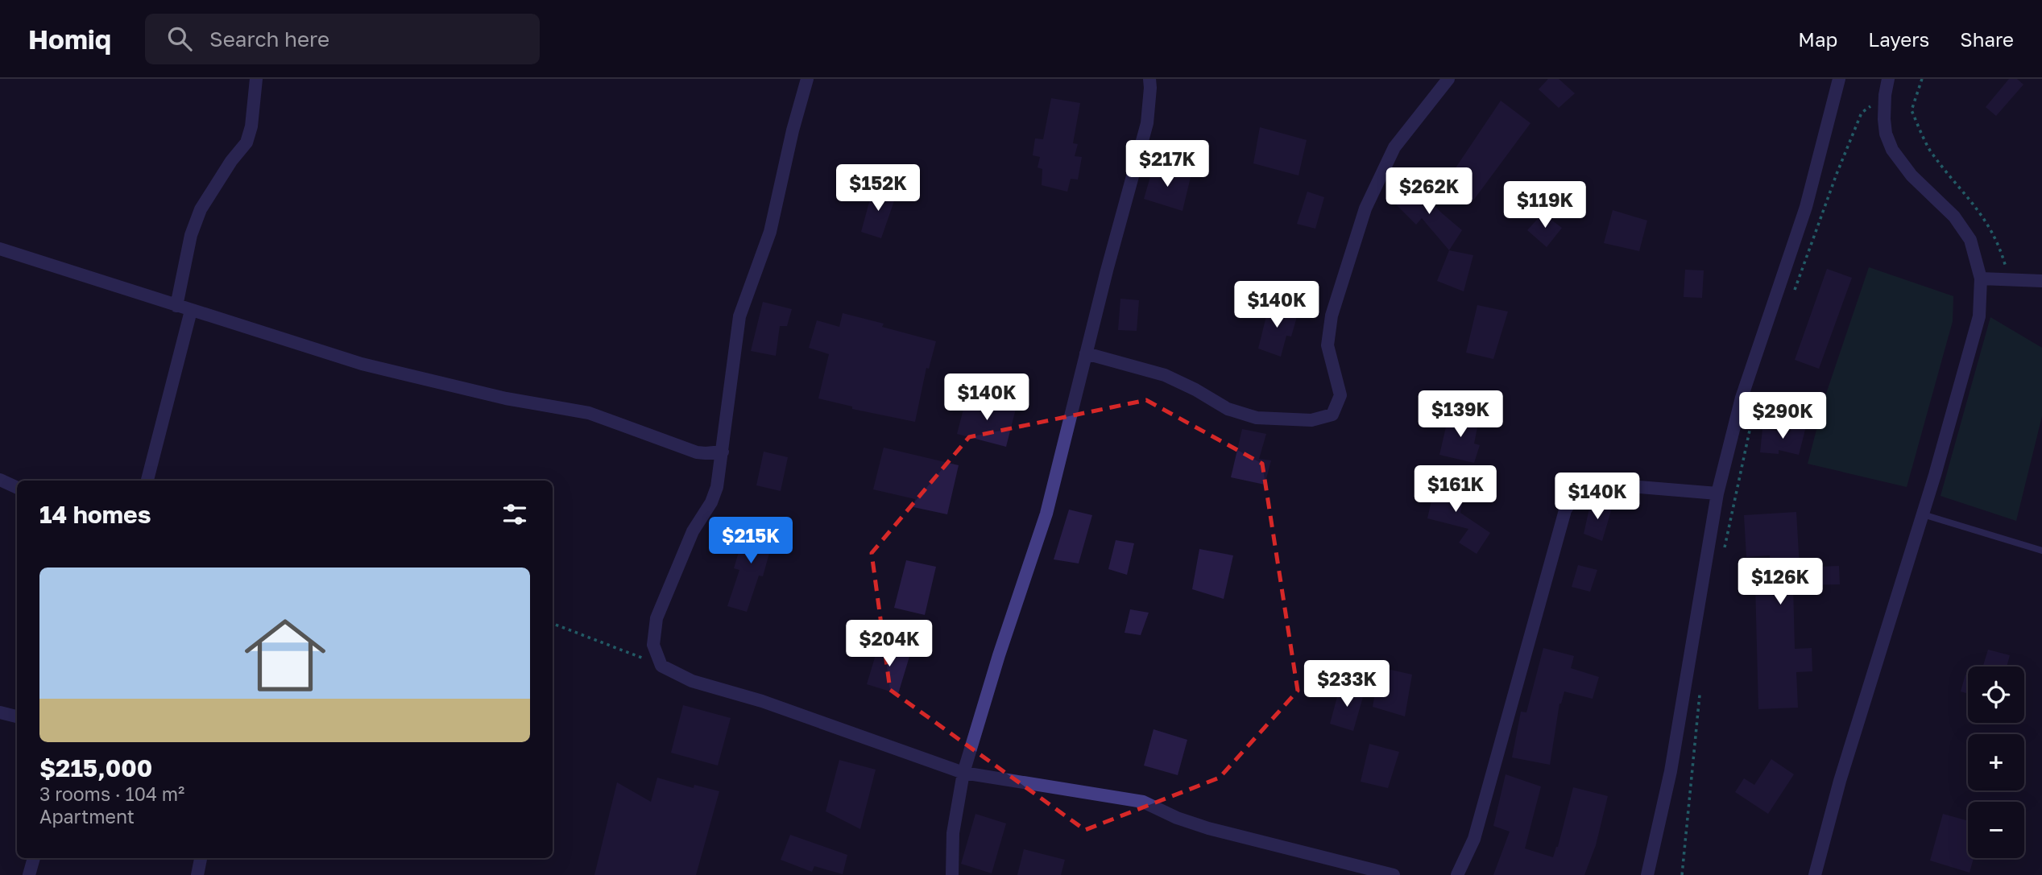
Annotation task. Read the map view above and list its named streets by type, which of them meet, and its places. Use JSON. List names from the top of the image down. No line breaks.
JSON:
{"page":{"header":"Homiq","search":"Search here","nav":["Map","Layers","Share"],"price":["$217K","$152K","$262K","$119K","$140K","$140K","$139K","$290K","$161K","$140K","$215K","$126K","$204K","$233K"],"heading":"14 homes","list":[{"name":"$215,000","note":"3 rooms · 104 m² · Apartment"}],"map_buttons":["+","−"]}}
